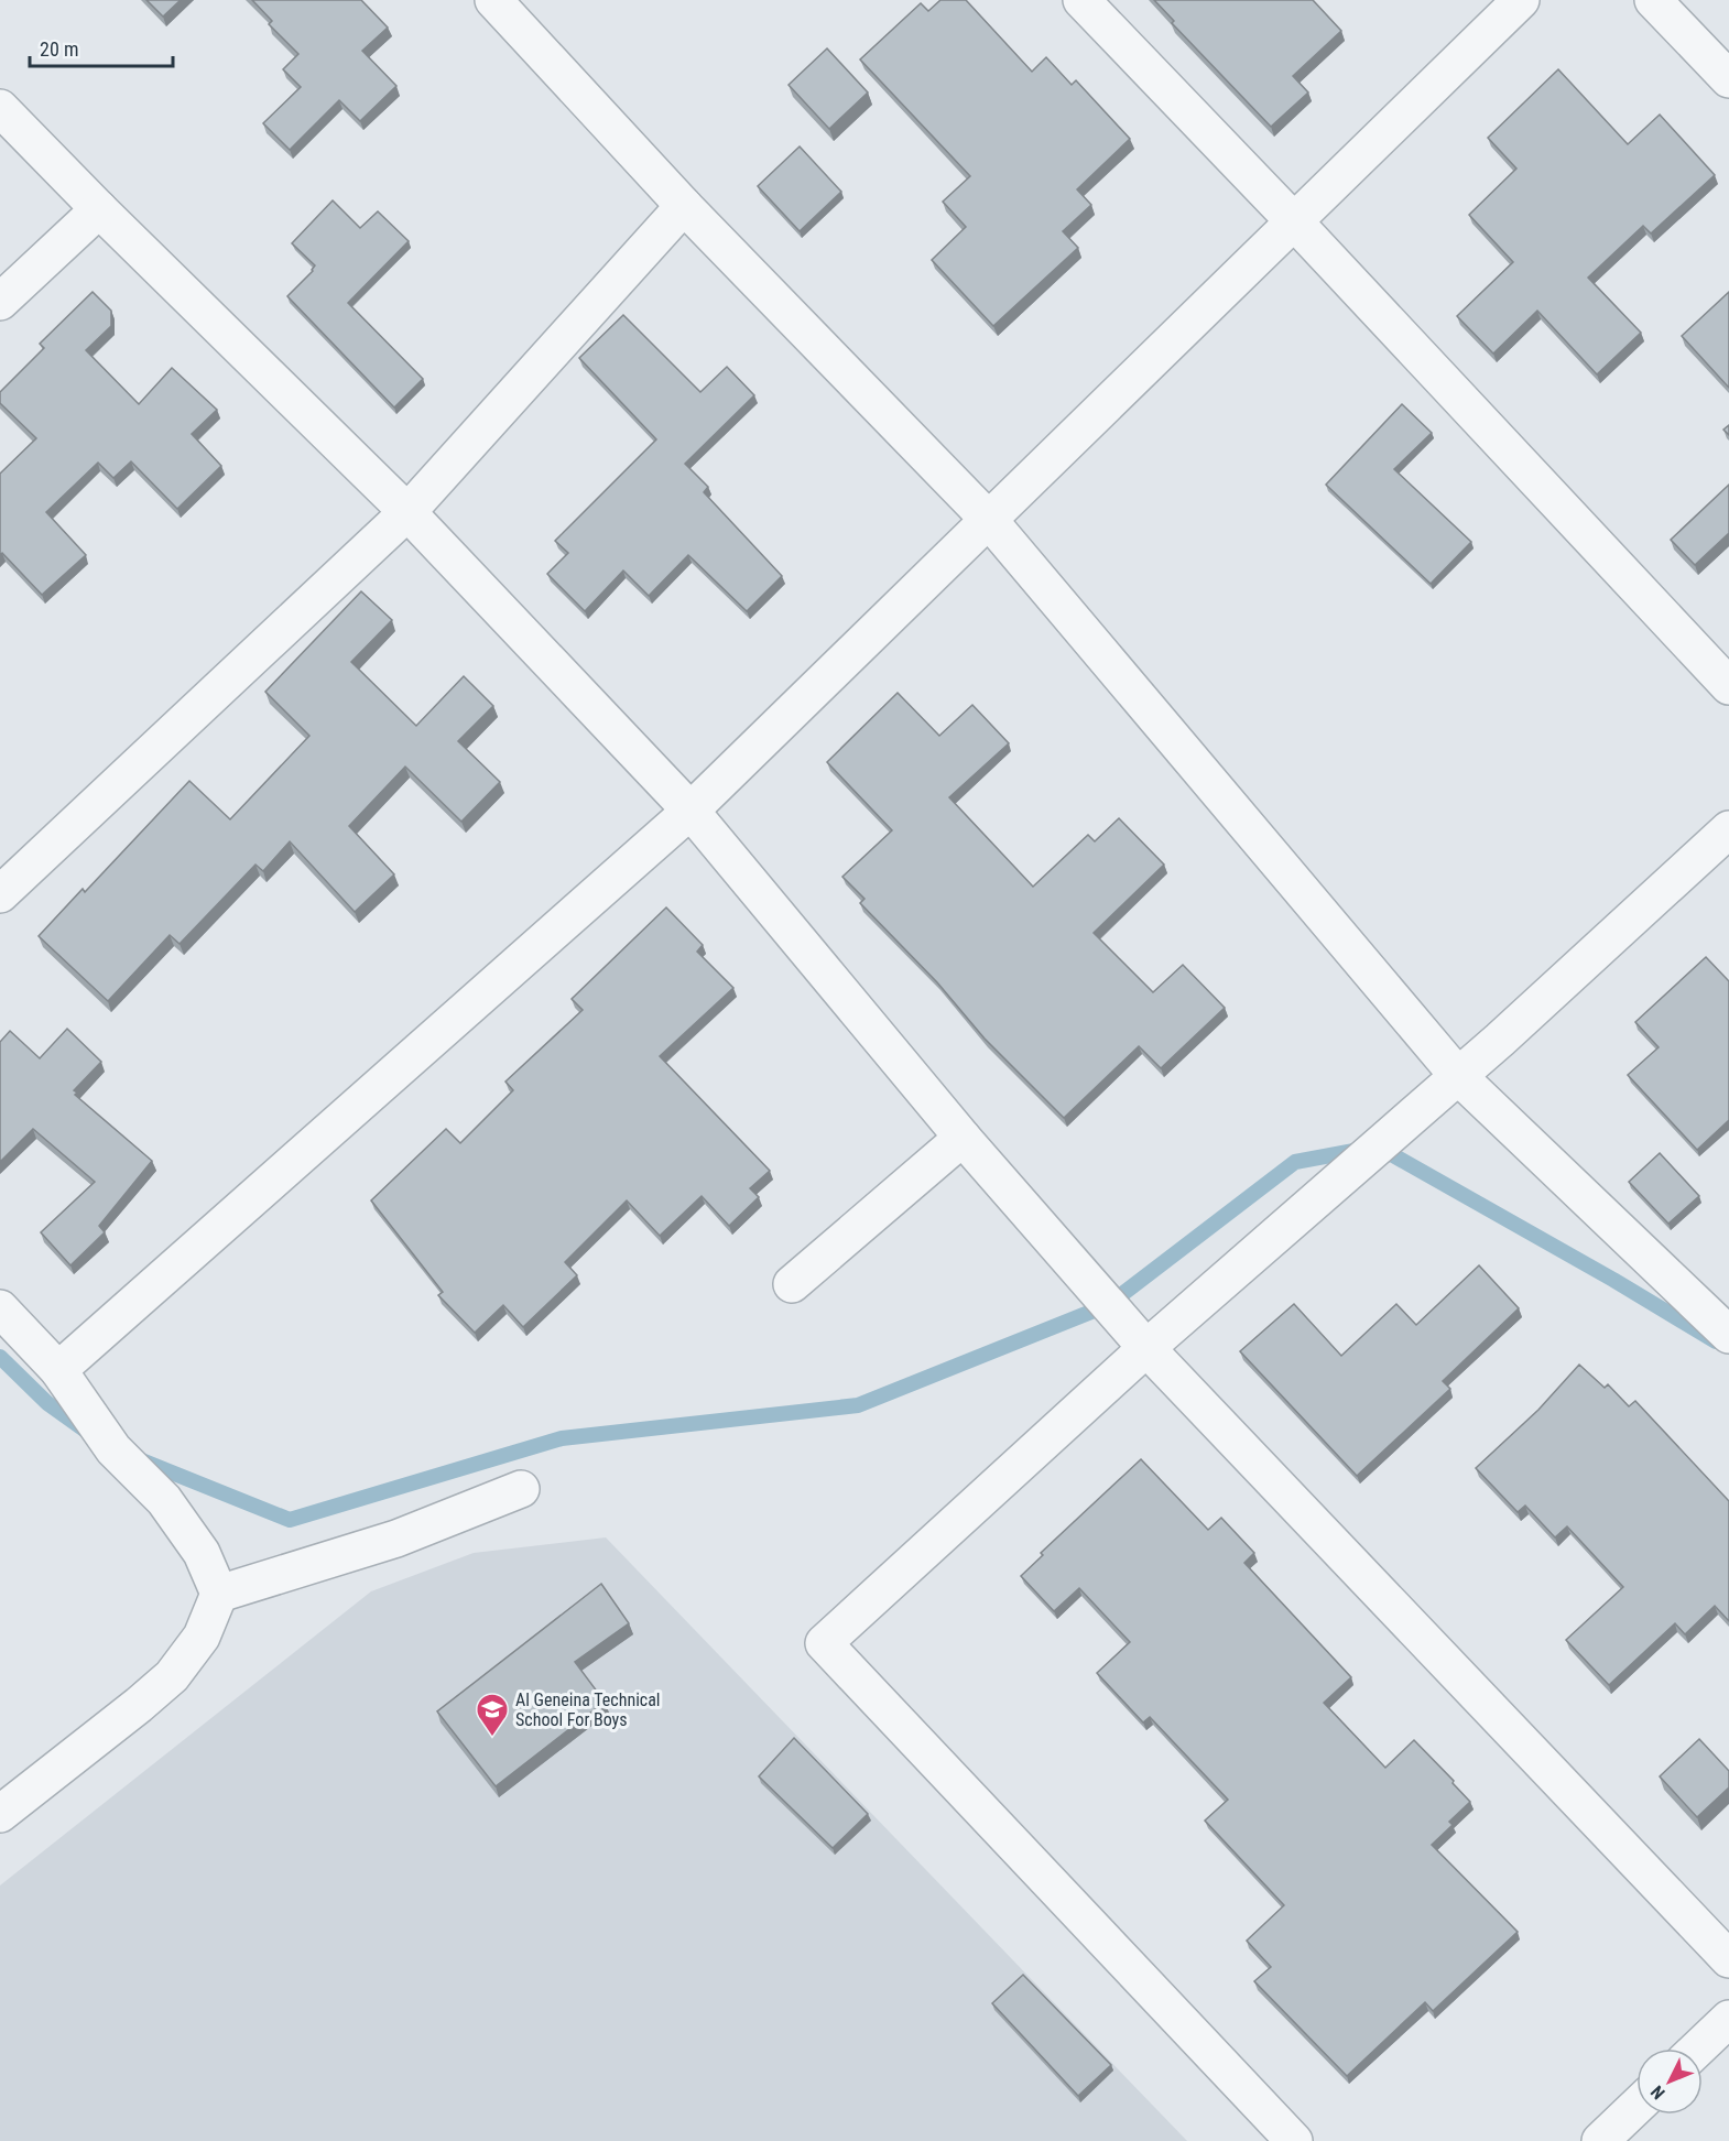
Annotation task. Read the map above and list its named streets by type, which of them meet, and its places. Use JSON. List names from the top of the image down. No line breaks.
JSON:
{"places":{"school or university":["Al Geneina Technical School For Boys"]},"scale_bar":"20 m","north":"bottom left"}
